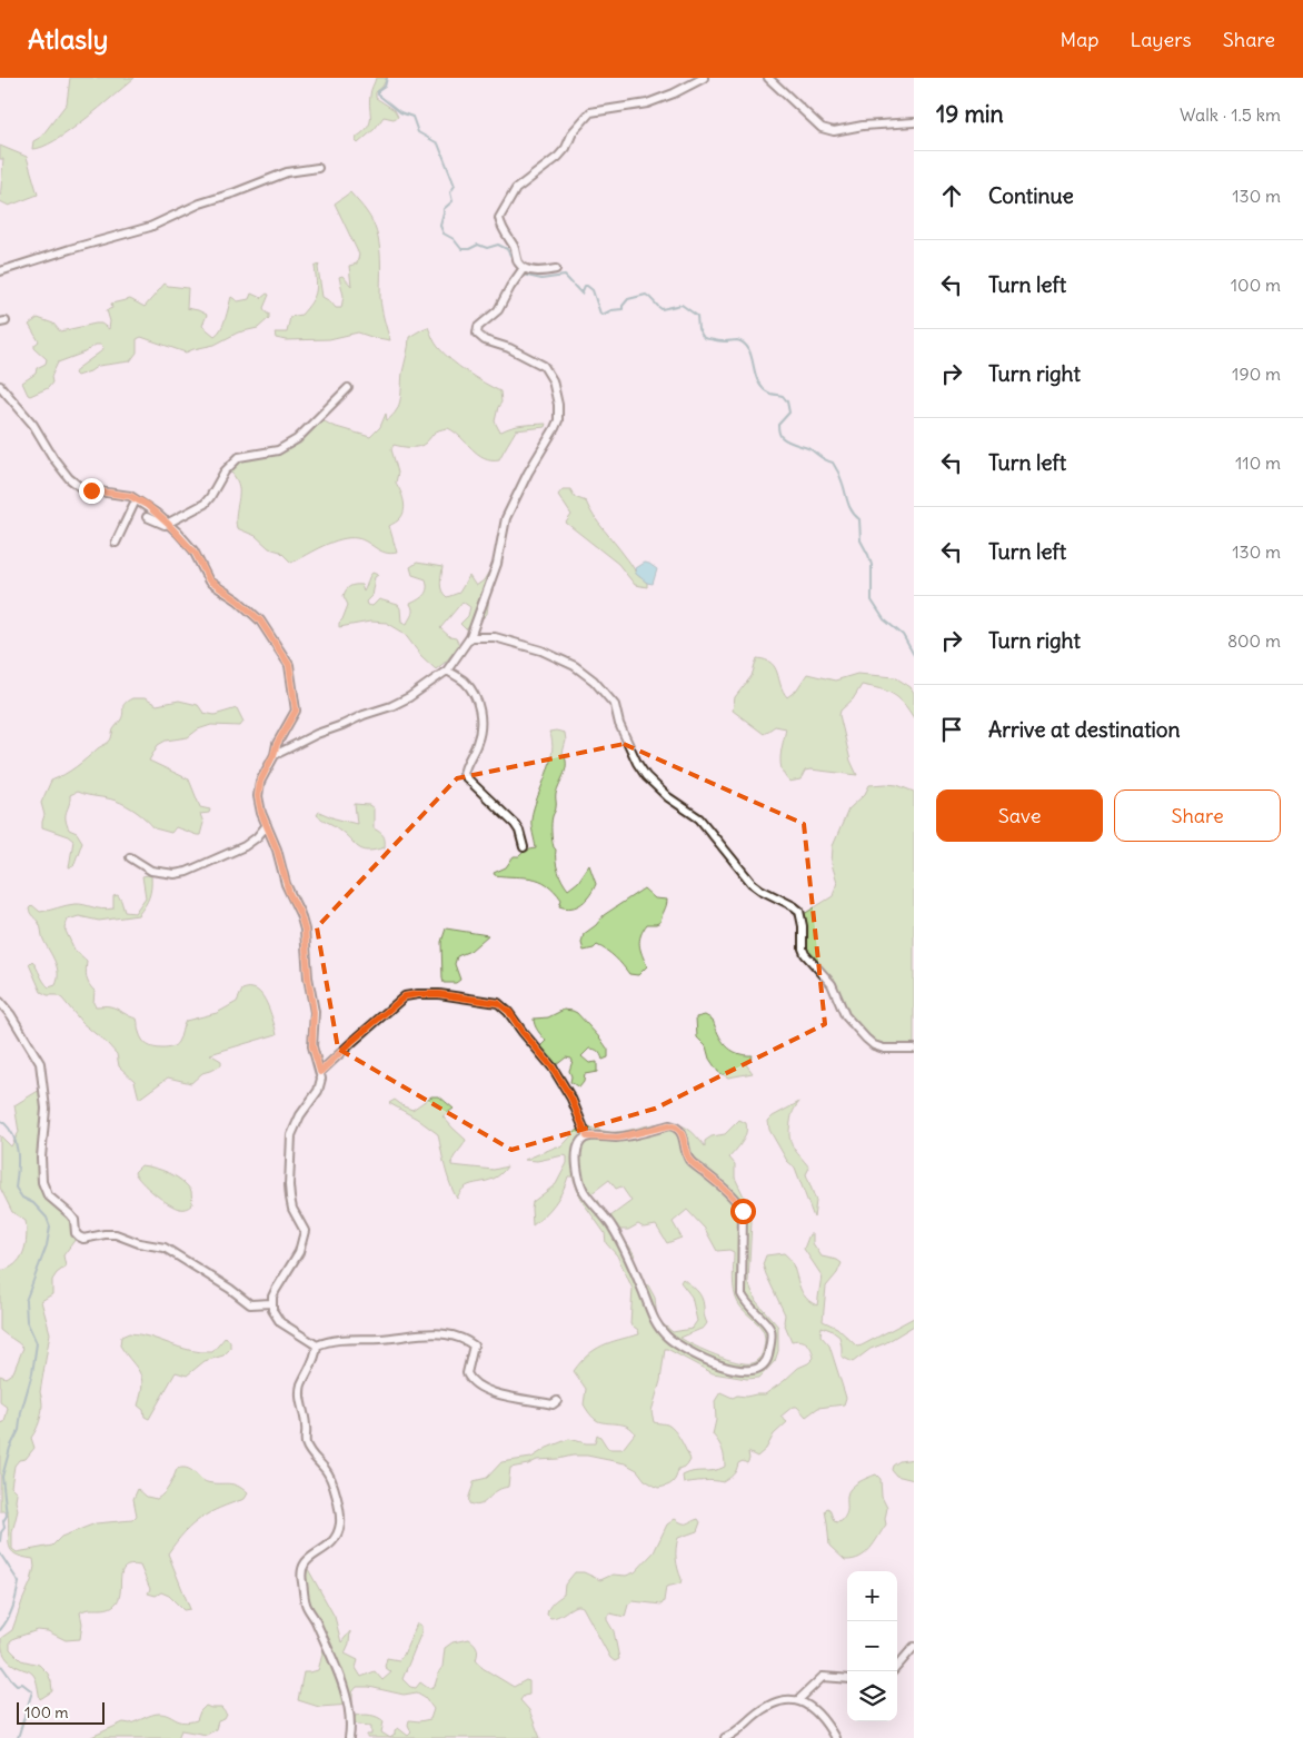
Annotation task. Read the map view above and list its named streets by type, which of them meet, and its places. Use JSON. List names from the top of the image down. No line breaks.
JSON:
{"scale_bar":"100 m","page":{"header":"Atlasly","nav":["Map","Layers","Share"],"heading":["19 min","Walk · 1.5 km"],"list":[["Continue","130 m"],["Turn left","100 m"],["Turn right","190 m"],["Turn left","110 m"],["Turn left","130 m"],["Turn right","800 m"],"Arrive at destination"],"buttons":["Save","Share"],"map_buttons":["+","−"],"scale":"100 m"}}
